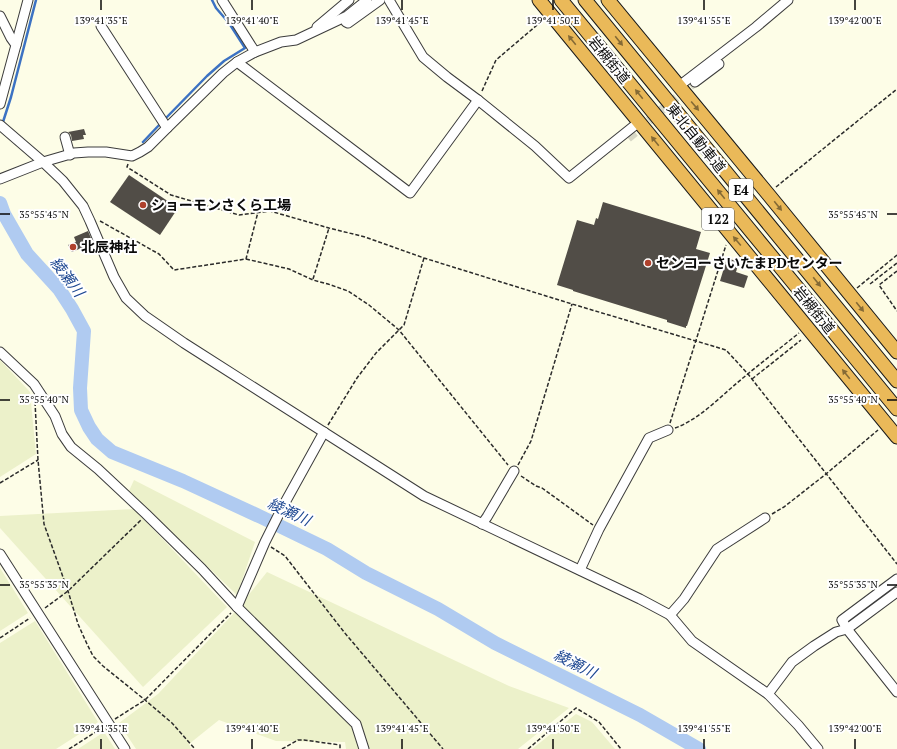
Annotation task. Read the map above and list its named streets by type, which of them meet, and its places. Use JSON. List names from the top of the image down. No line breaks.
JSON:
{"streets":{"highway":["岩槻街道","東北自動車道","E4","122"]},"water":["綾瀬川"],"places":["ショーモンさくら工場","北辰神社","センコーさいたまPDセンター"],"coordinates":["139°41'35\"E","139°41'40\"E","139°41'45\"E","139°41'50\"E","139°41'55\"E","139°42'00\"E","35°55'45\"N","35°55'40\"N","35°55'35\"N"]}
